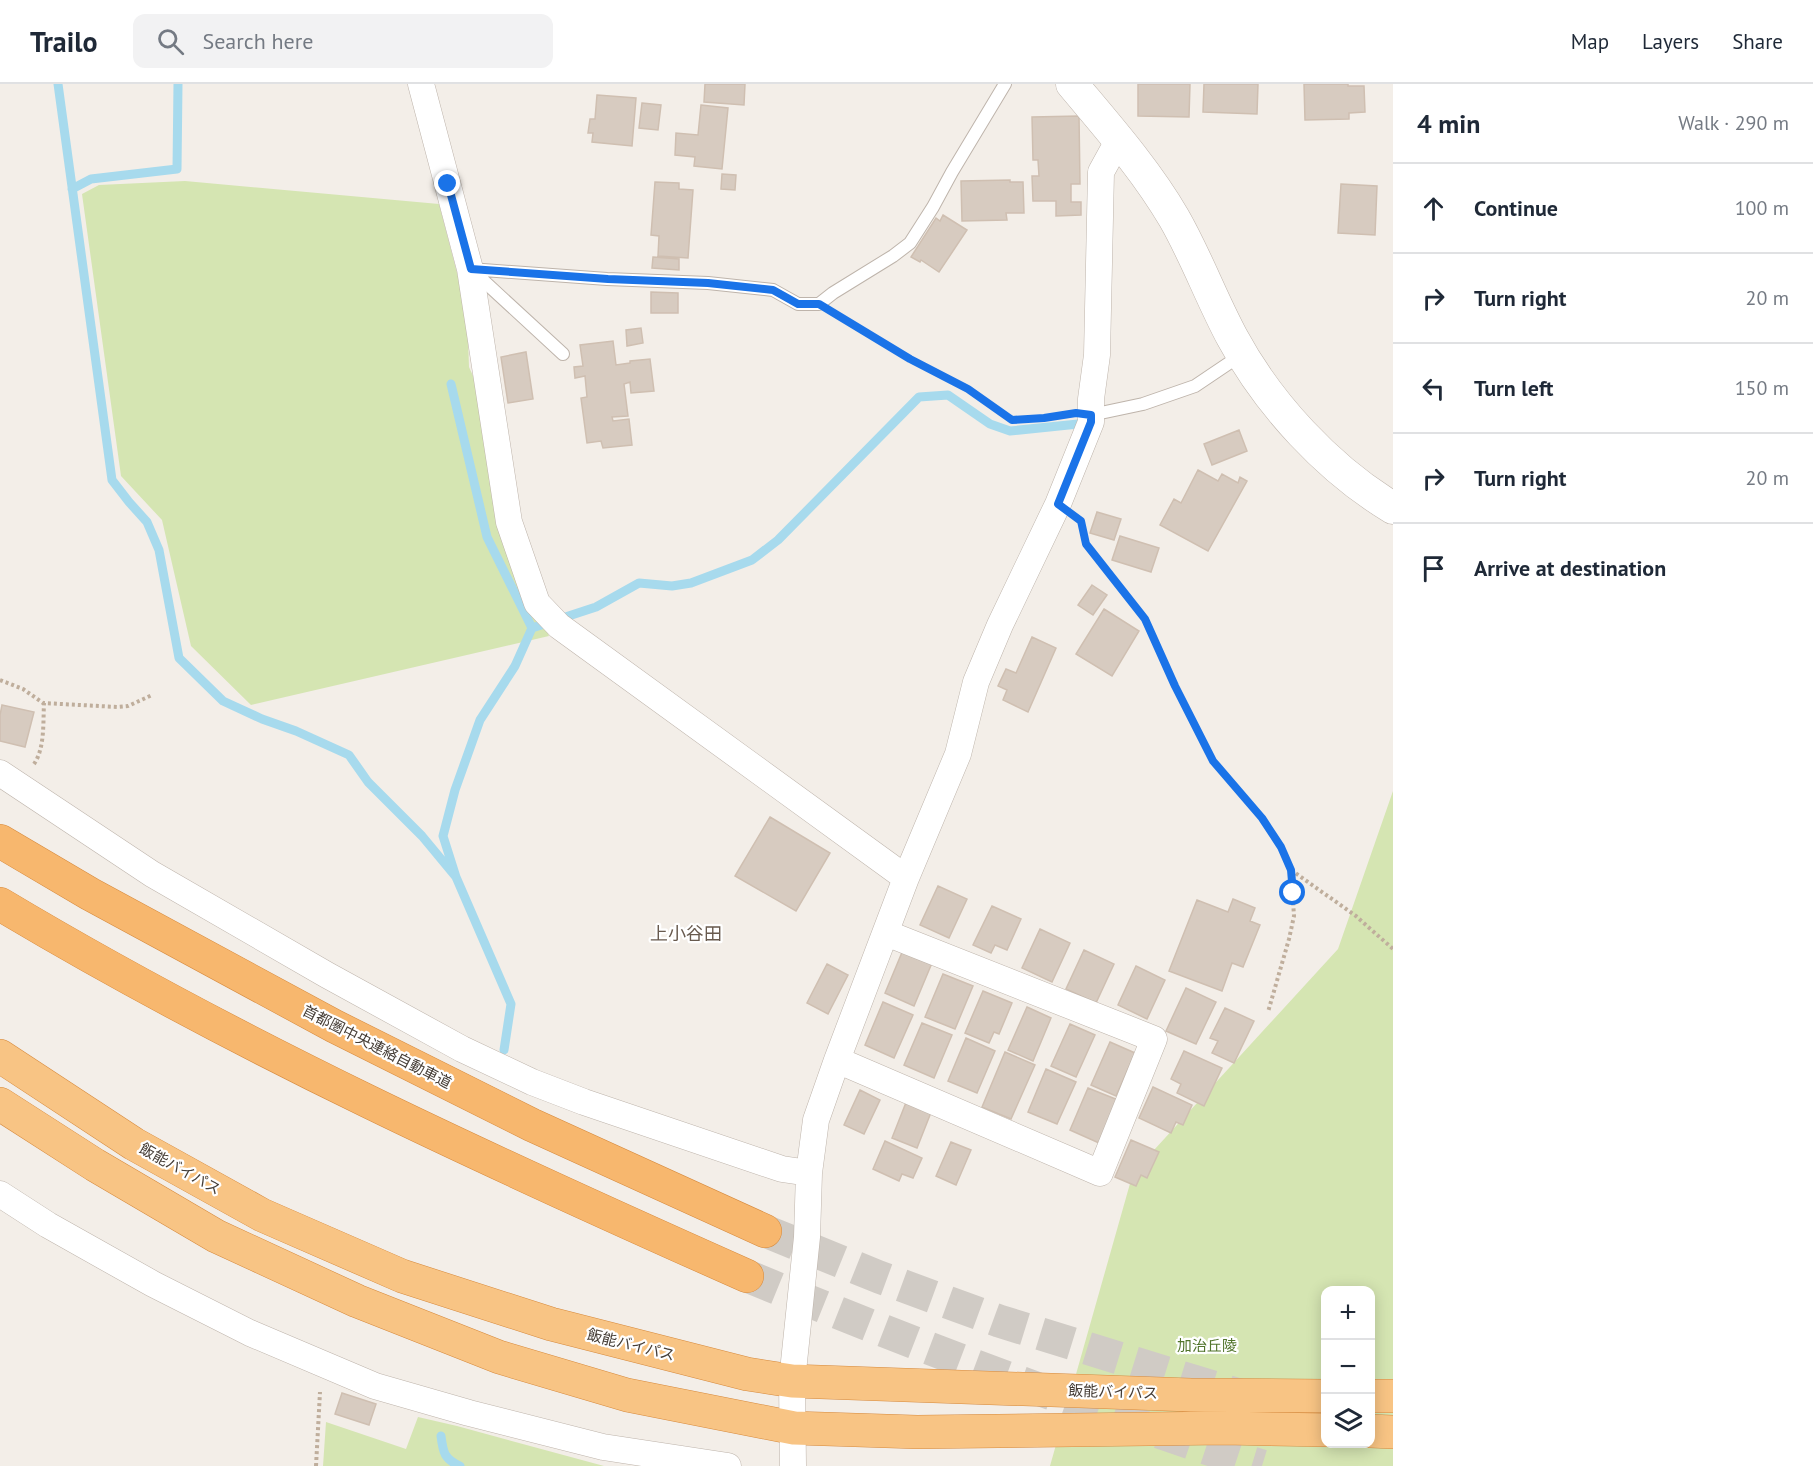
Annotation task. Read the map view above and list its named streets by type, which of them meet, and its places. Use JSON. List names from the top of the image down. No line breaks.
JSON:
{"streets":{"highway":["首都圏中央連絡自動車道","飯能バイパス"]},"districts":["上小谷田"],"parks":["加治丘陵"],"page":{"header":"Trailo","search":"Search here","nav":["Map","Layers","Share"],"heading":["4 min","Walk · 290 m"],"list":[["Continue","100 m"],["Turn right","20 m"],["Turn left","150 m"],["Turn right","20 m"],"Arrive at destination"],"map_buttons":["+","−"]}}
